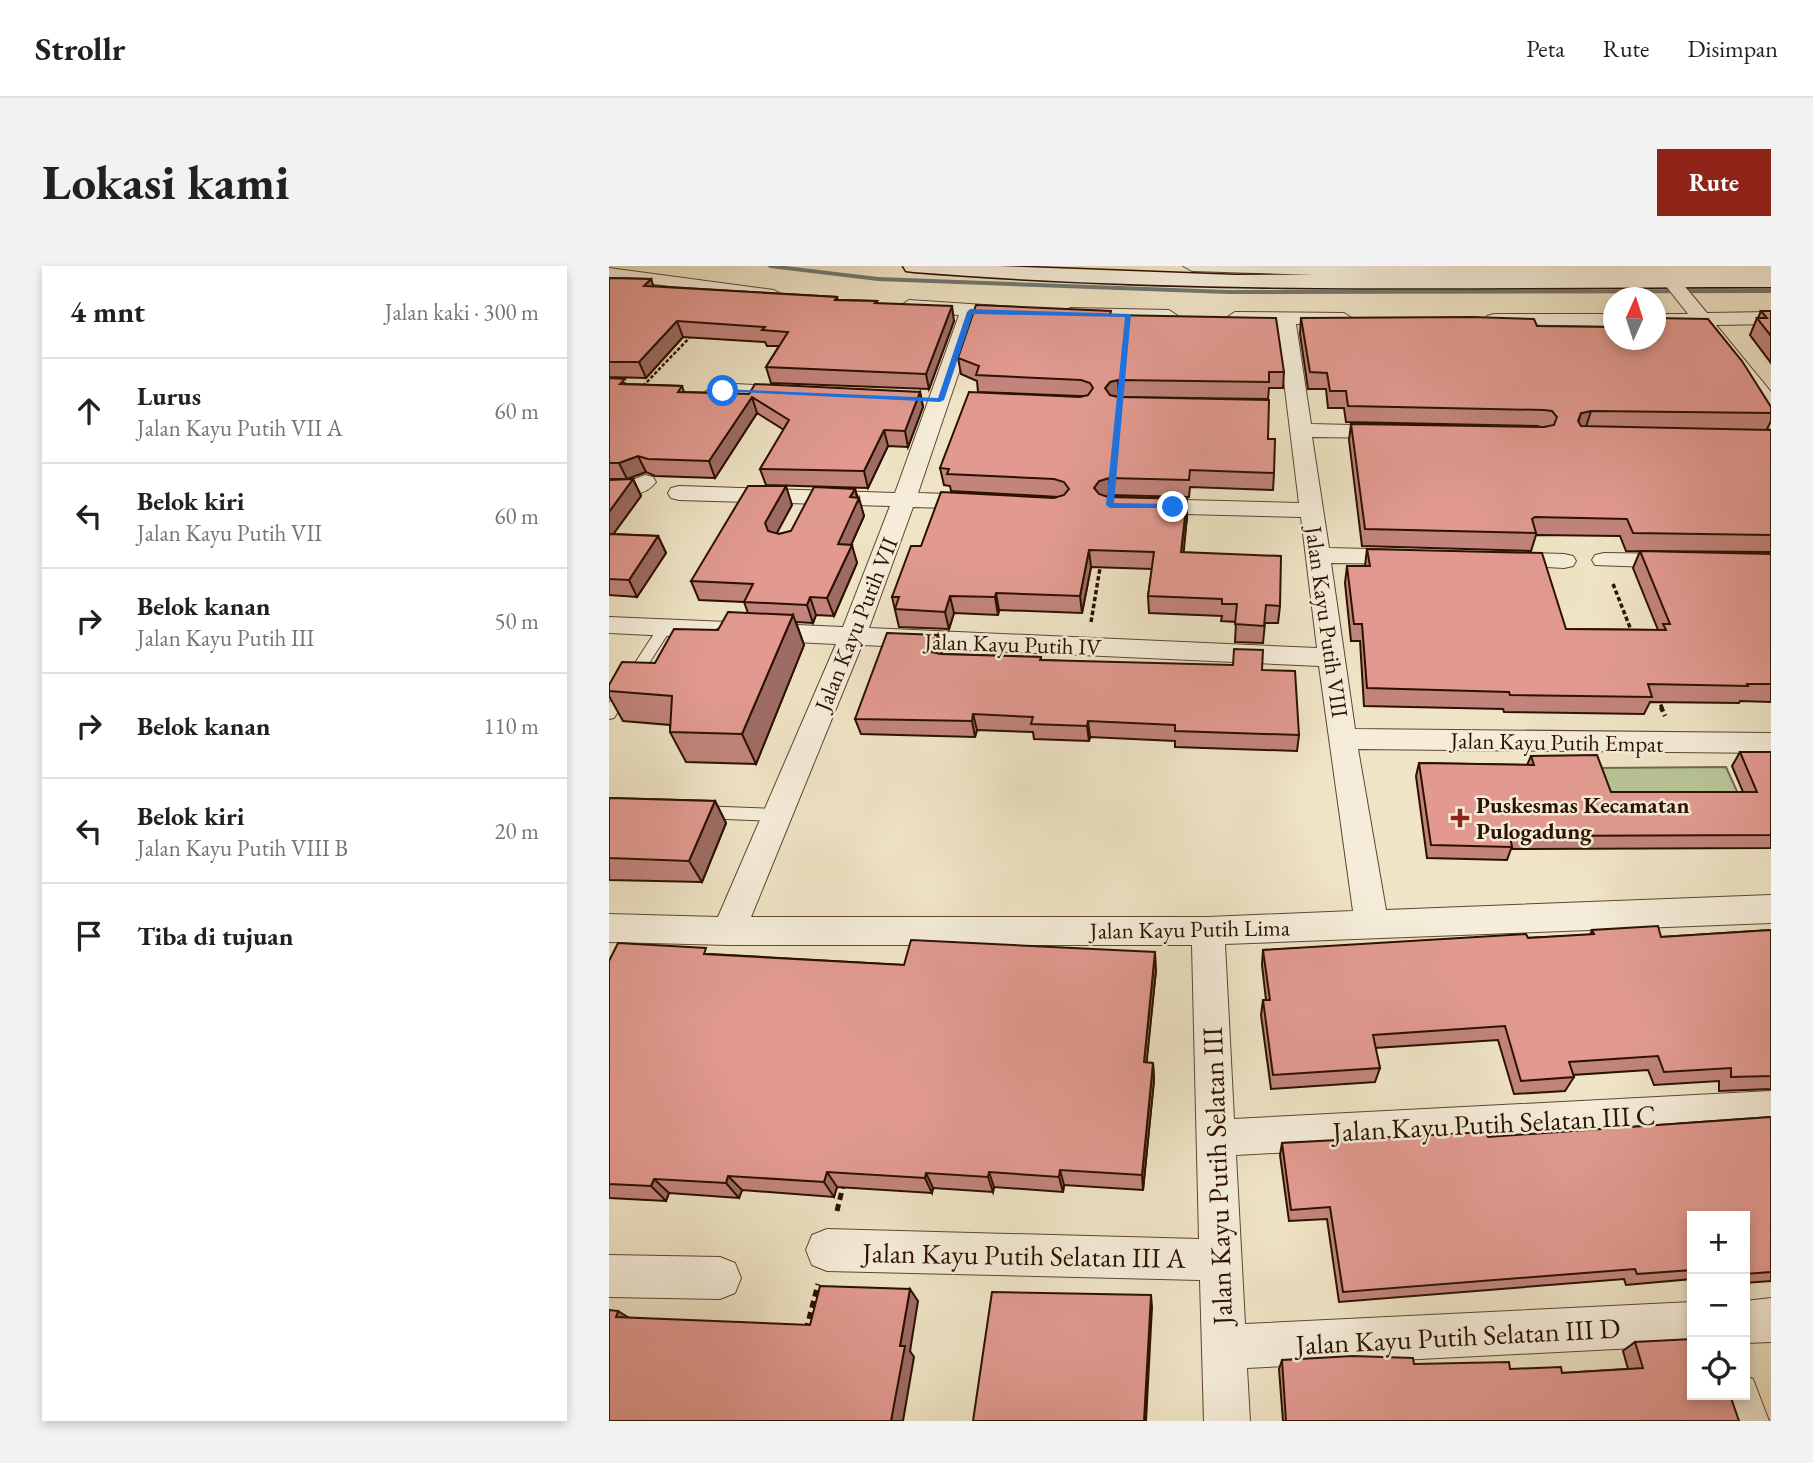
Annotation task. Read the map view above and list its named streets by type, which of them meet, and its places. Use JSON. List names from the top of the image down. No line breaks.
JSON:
{"streets":{"street":["Jalan Kayu Putih VIII","Jalan Kayu Putih VII","Jalan Kayu Putih IV","Jalan Kayu Putih Empat","Jalan Kayu Putih Lima","Jalan Kayu Putih Selatan III C","Jalan Kayu Putih Selatan III","Jalan Kayu Putih Selatan III A","Jalan Kayu Putih Selatan III D"]},"crossings":[["Jalan Kayu Putih VIII","Jalan Kayu Putih IV"],["Jalan Kayu Putih VIII","Jalan Kayu Putih Empat"],["Jalan Kayu Putih VIII","Jalan Kayu Putih Lima"],["Jalan Kayu Putih VII","Jalan Kayu Putih IV"],["Jalan Kayu Putih VII","Jalan Kayu Putih Lima"],["Jalan Kayu Putih Lima","Jalan Kayu Putih Selatan III"],["Jalan Kayu Putih Selatan III C","Jalan Kayu Putih Selatan III"],["Jalan Kayu Putih Selatan III","Jalan Kayu Putih Selatan III A"],["Jalan Kayu Putih Selatan III","Jalan Kayu Putih Selatan III D"]],"places":{"health":["Puskesmas Kecamatan Pulogadung"]},"north":"top","page":{"header":"Strollr","nav":["Peta","Rute","Disimpan"],"buttons":"Rute","title":"Lokasi kami","heading":["4 mnt","Jalan kaki · 300 m"],"list":[["Lurus","Jalan Kayu Putih VII A","60 m"],["Belok kiri","Jalan Kayu Putih VII","60 m"],["Belok kanan","Jalan Kayu Putih III","50 m"],["Belok kanan","110 m"],["Belok kiri","Jalan Kayu Putih VIII B","20 m"],"Tiba di tujuan"],"map_buttons":["+","−"]}}
